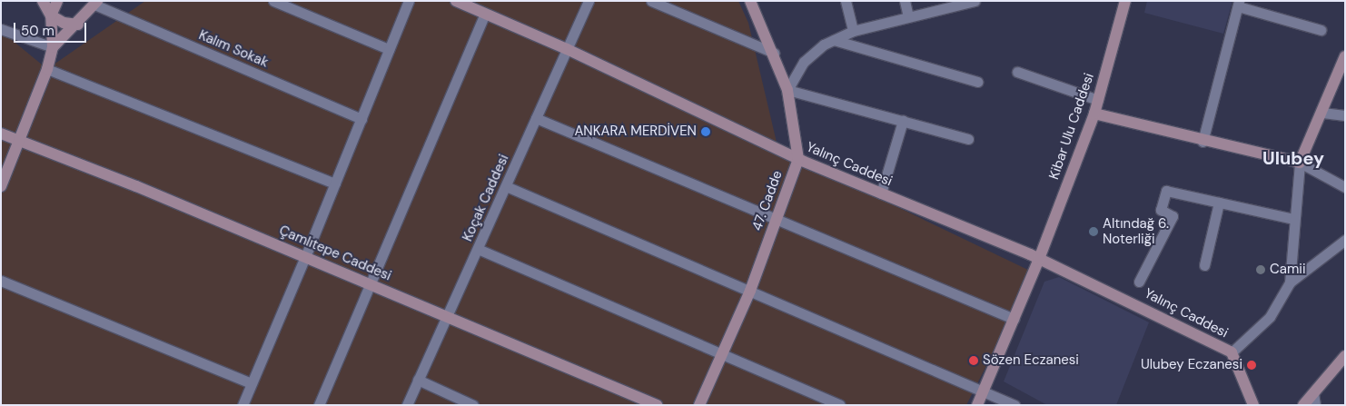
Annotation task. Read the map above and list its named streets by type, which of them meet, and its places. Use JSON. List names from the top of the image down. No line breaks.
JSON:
{"streets":{"street":["Kalım Sokak","Kibar Ulu Caddesi","Yalınç Caddesi","Koçak Caddesi","47. Cadde","Çamlıtepe Caddesi"]},"crossings":[["Kibar Ulu Caddesi","Yalınç Caddesi"],["Yalınç Caddesi","Koçak Caddesi"],["Yalınç Caddesi","47. Cadde"],["Koçak Caddesi","Çamlıtepe Caddesi"]],"districts":["Ulubey"],"places":["ANKARA MERDİVEN","Altındağ 6. Noterliği","Camii","Sözen Eczanesi","Ulubey Eczanesi"],"scale_bar":"50 m"}
